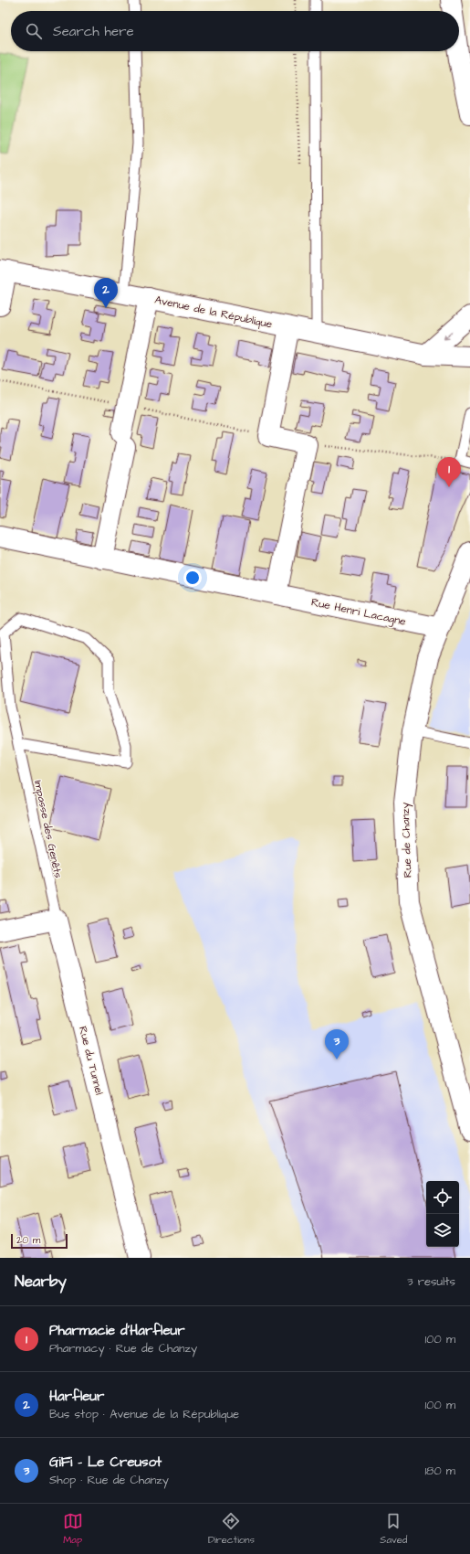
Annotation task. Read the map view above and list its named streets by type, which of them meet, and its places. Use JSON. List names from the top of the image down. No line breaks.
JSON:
{"streets":{"street":["Avenue de la République","Rue Henri Lacagne","Rue de Chanzy","Rue du Tunnel"],"lane":["Impasse des Genêts"]},"crossings":[["Rue Henri Lacagne","Rue de Chanzy"],["Impasse des Genêts","Rue du Tunnel"]],"scale_bar":"20 m","page":{"search":"Search here","pins":["2","1","3"],"scale":"20 m","heading":["Nearby","3 results"],"list":[{"mark":"1","name":"Pharmacie d'Harfleur","note":"Pharmacy · Rue de Chanzy","value":"100 m"},{"mark":"2","name":"Harfleur","note":"Bus stop · Avenue de la République","value":"100 m"},{"mark":"3","name":"GiFi - Le Creusot","note":"Shop · Rue de Chanzy","value":"180 m"}],"nav":["Map","Directions","Saved"]}}
